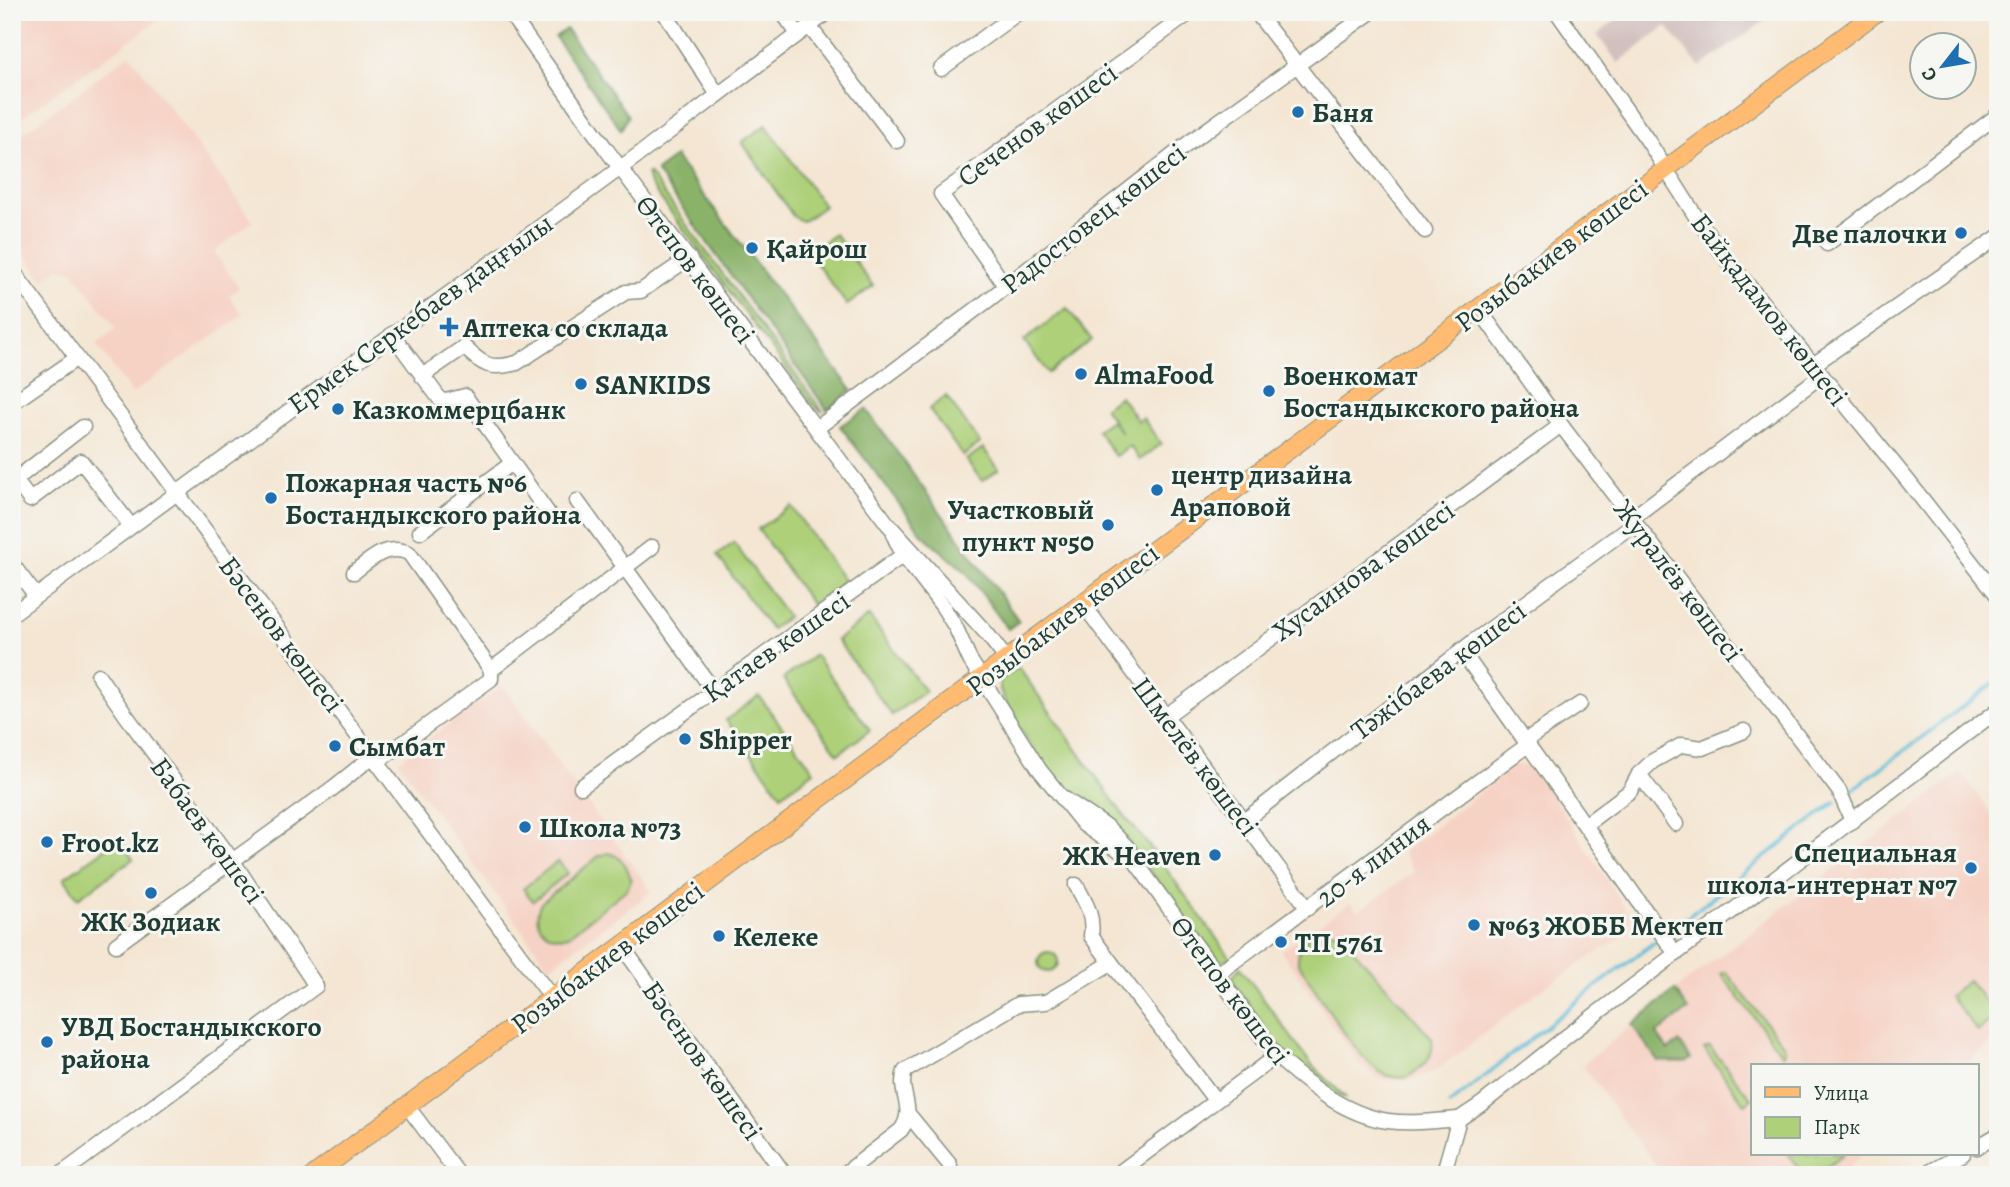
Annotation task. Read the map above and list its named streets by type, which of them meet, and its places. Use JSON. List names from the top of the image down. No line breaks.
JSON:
{"streets":{"main road":["Розыбакиев көшесі"],"street":["Сеченов көшесі","Радостовец көшесі","Өтепов көшесі","Байқадамов көшесі","Ермек Серкебаев даңғылы","Хусаинова көшесі","Журалёв көшесі","Бәсенов көшесі","Қатаев көшесі","Тәжібаева көшесі","Шмелёв көшесі","Бабаев көшесі","20-я линия"]},"crossings":[["Сеченов көшесі","Радостовец көшесі"],["Радостовец көшесі","Өтепов көшесі"],["Розыбакиев көшесі","Өтепов көшесі"],["Розыбакиев көшесі","Байқадамов көшесі"],["Розыбакиев көшесі","Журалёв көшесі"],["Розыбакиев көшесі","Бәсенов көшесі"],["Розыбакиев көшесі","Шмелёв көшесі"],["Өтепов көшесі","Ермек Серкебаев даңғылы"],["Өтепов көшесі","Қатаев көшесі"],["Өтепов көшесі","20-я линия"],["Байқадамов көшесі","Тәжібаева көшесі"],["Ермек Серкебаев даңғылы","Бәсенов көшесі"],["Хусаинова көшесі","Журалёв көшесі"],["Хусаинова көшесі","Шмелёв көшесі"],["Журалёв көшесі","Тәжібаева көшесі"],["Тәжібаева көшесі","Шмелёв көшесі"],["Шмелёв көшесі","20-я линия"]],"places":{"other":["Баня","Две палочки","Қайрош","AlmaFood","SANKIDS","Военкомат Бостандыкского района","Казкоммерцбанк","центр дизайна Араповой","Пожарная часть №6 Бостандыкского района","Участковый пункт №50","Shipper","Сымбат","Школа №73","Froot.kz","ЖК Heaven","Специальная школа-интернат №7","ЖК Зодиак","№63 ЖОББ Мектеп","Келеке","ТП 5761","УВД Бостандыкского района"],"health":["Аптека со склада"]},"legend":["Улица","Парк"],"north":"bottom left"}
